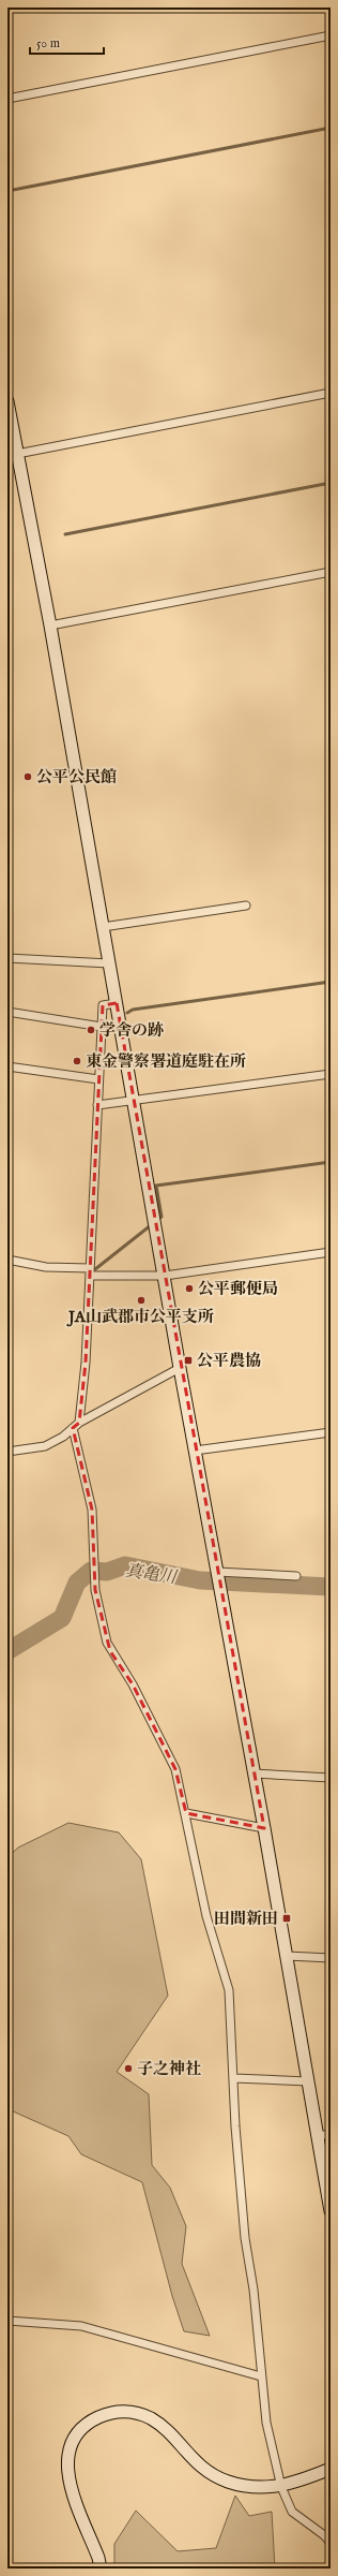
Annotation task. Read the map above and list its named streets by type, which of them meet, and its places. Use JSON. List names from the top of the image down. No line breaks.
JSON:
{"water":["真亀川"],"places":{"other":["公平公民館","学舎の跡","東金警察署道庭駐在所","公平郵便局","JA山武郡市公平支所","子之神社"],"transit":["公平農協","田間新田"]},"scale_bar":"50 m"}
